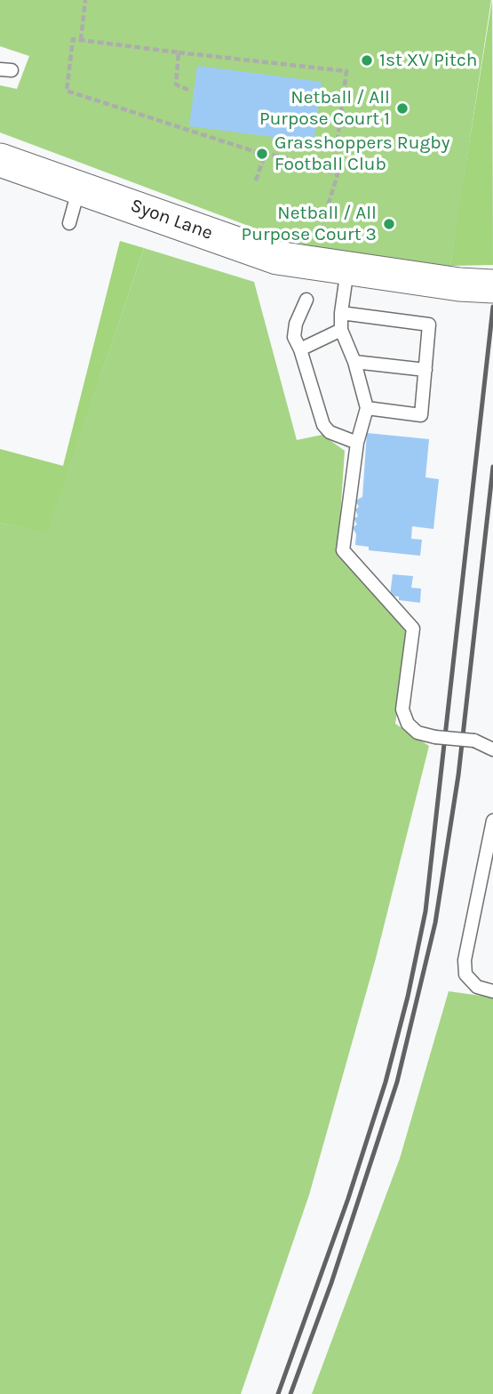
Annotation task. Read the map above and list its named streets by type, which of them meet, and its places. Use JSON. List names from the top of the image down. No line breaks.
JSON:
{"streets":{"main road":["Syon Lane"]},"places":["1st XV Pitch","Netball / All Purpose Court 1","Grasshoppers Rugby Football Club","Netball / All Purpose Court 3"]}
